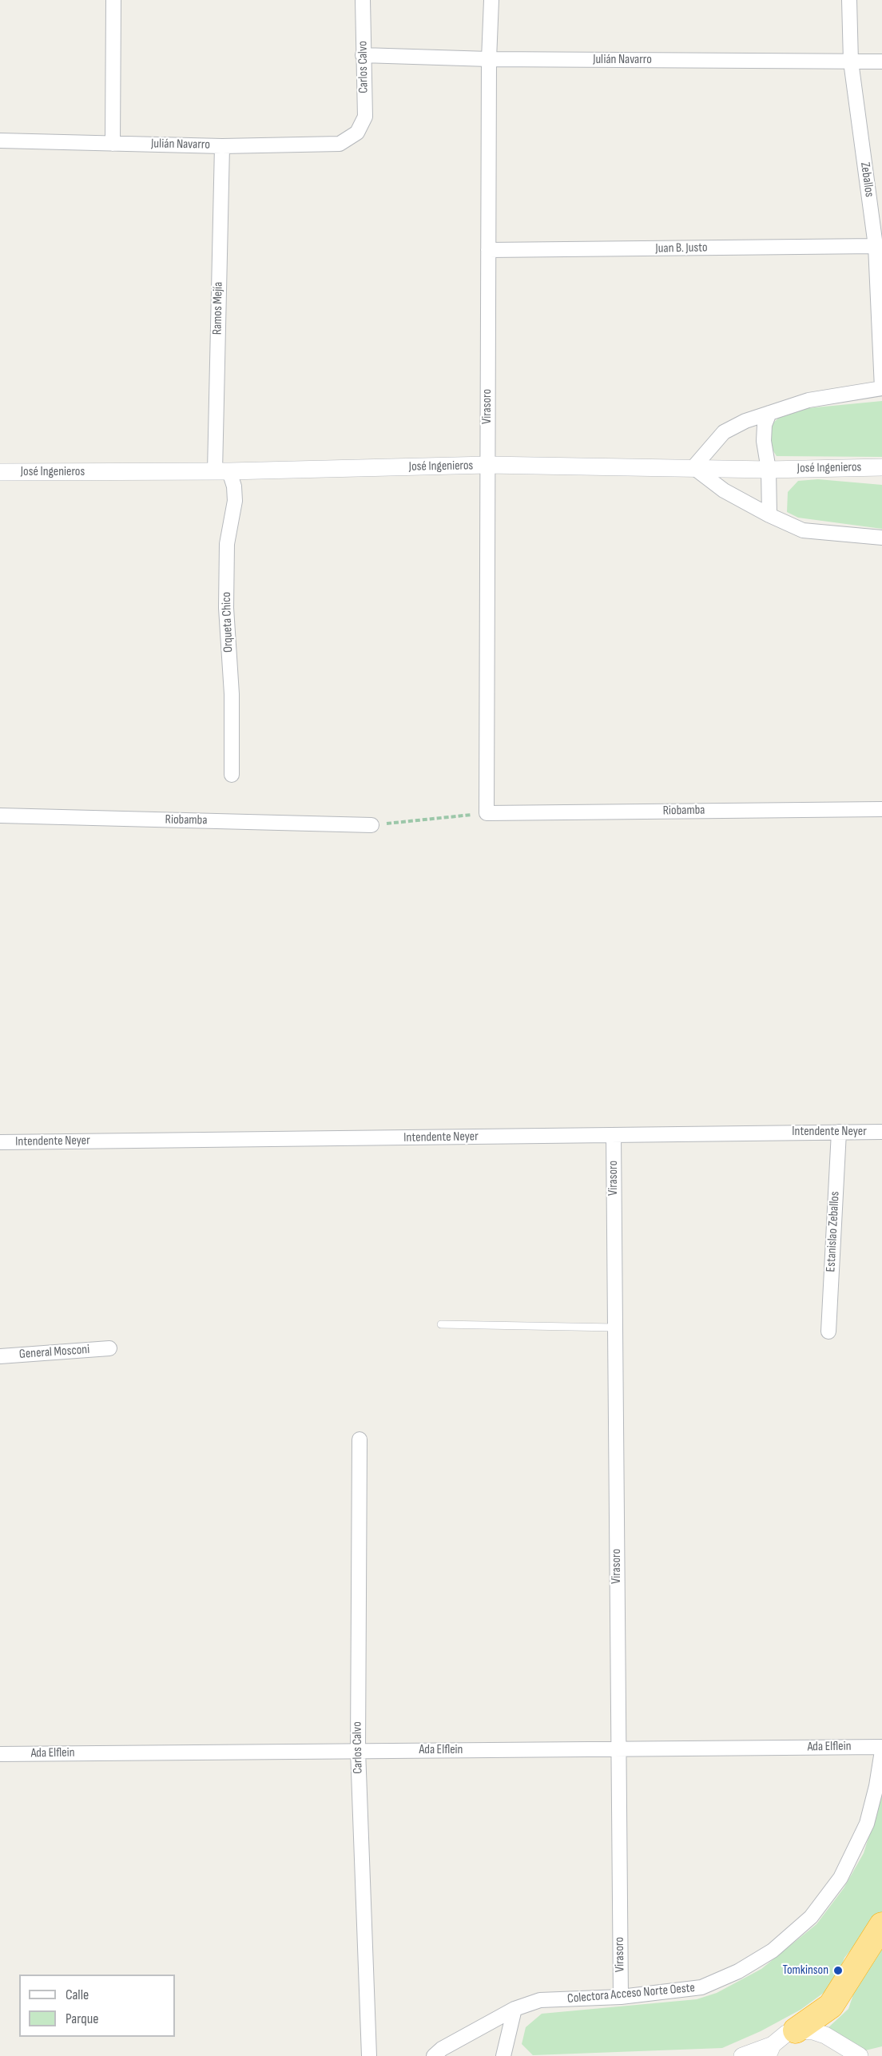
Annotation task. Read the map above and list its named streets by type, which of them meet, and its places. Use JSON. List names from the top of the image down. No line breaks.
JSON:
{"streets":{"street":["Julián Navarro","Carlos Calvo","Zeballos","Juan B. Justo","Ramos Mejía","Virasoro","José Ingenieros","Orqueta Chico","Riobamba","Intendente Neyer","Estanislao Zeballos","General Mosconi","Ada Elflein","Colectora Acceso Norte Oeste"]},"crossings":[["Julián Navarro","Carlos Calvo"],["Julián Navarro","Zeballos"],["Julián Navarro","Ramos Mejía"],["Julián Navarro","Virasoro"],["Carlos Calvo","Ada Elflein"],["Zeballos","Juan B. Justo"],["Juan B. Justo","Virasoro"],["Ramos Mejía","José Ingenieros"],["Ramos Mejía","Orqueta Chico"],["Virasoro","José Ingenieros"],["Virasoro","Riobamba"],["Virasoro","Intendente Neyer"],["Virasoro","Ada Elflein"],["Virasoro","Colectora Acceso Norte Oeste"],["José Ingenieros","Orqueta Chico"],["Intendente Neyer","Estanislao Zeballos"]],"places":["Tomkinson"],"legend":["Calle","Parque"]}
